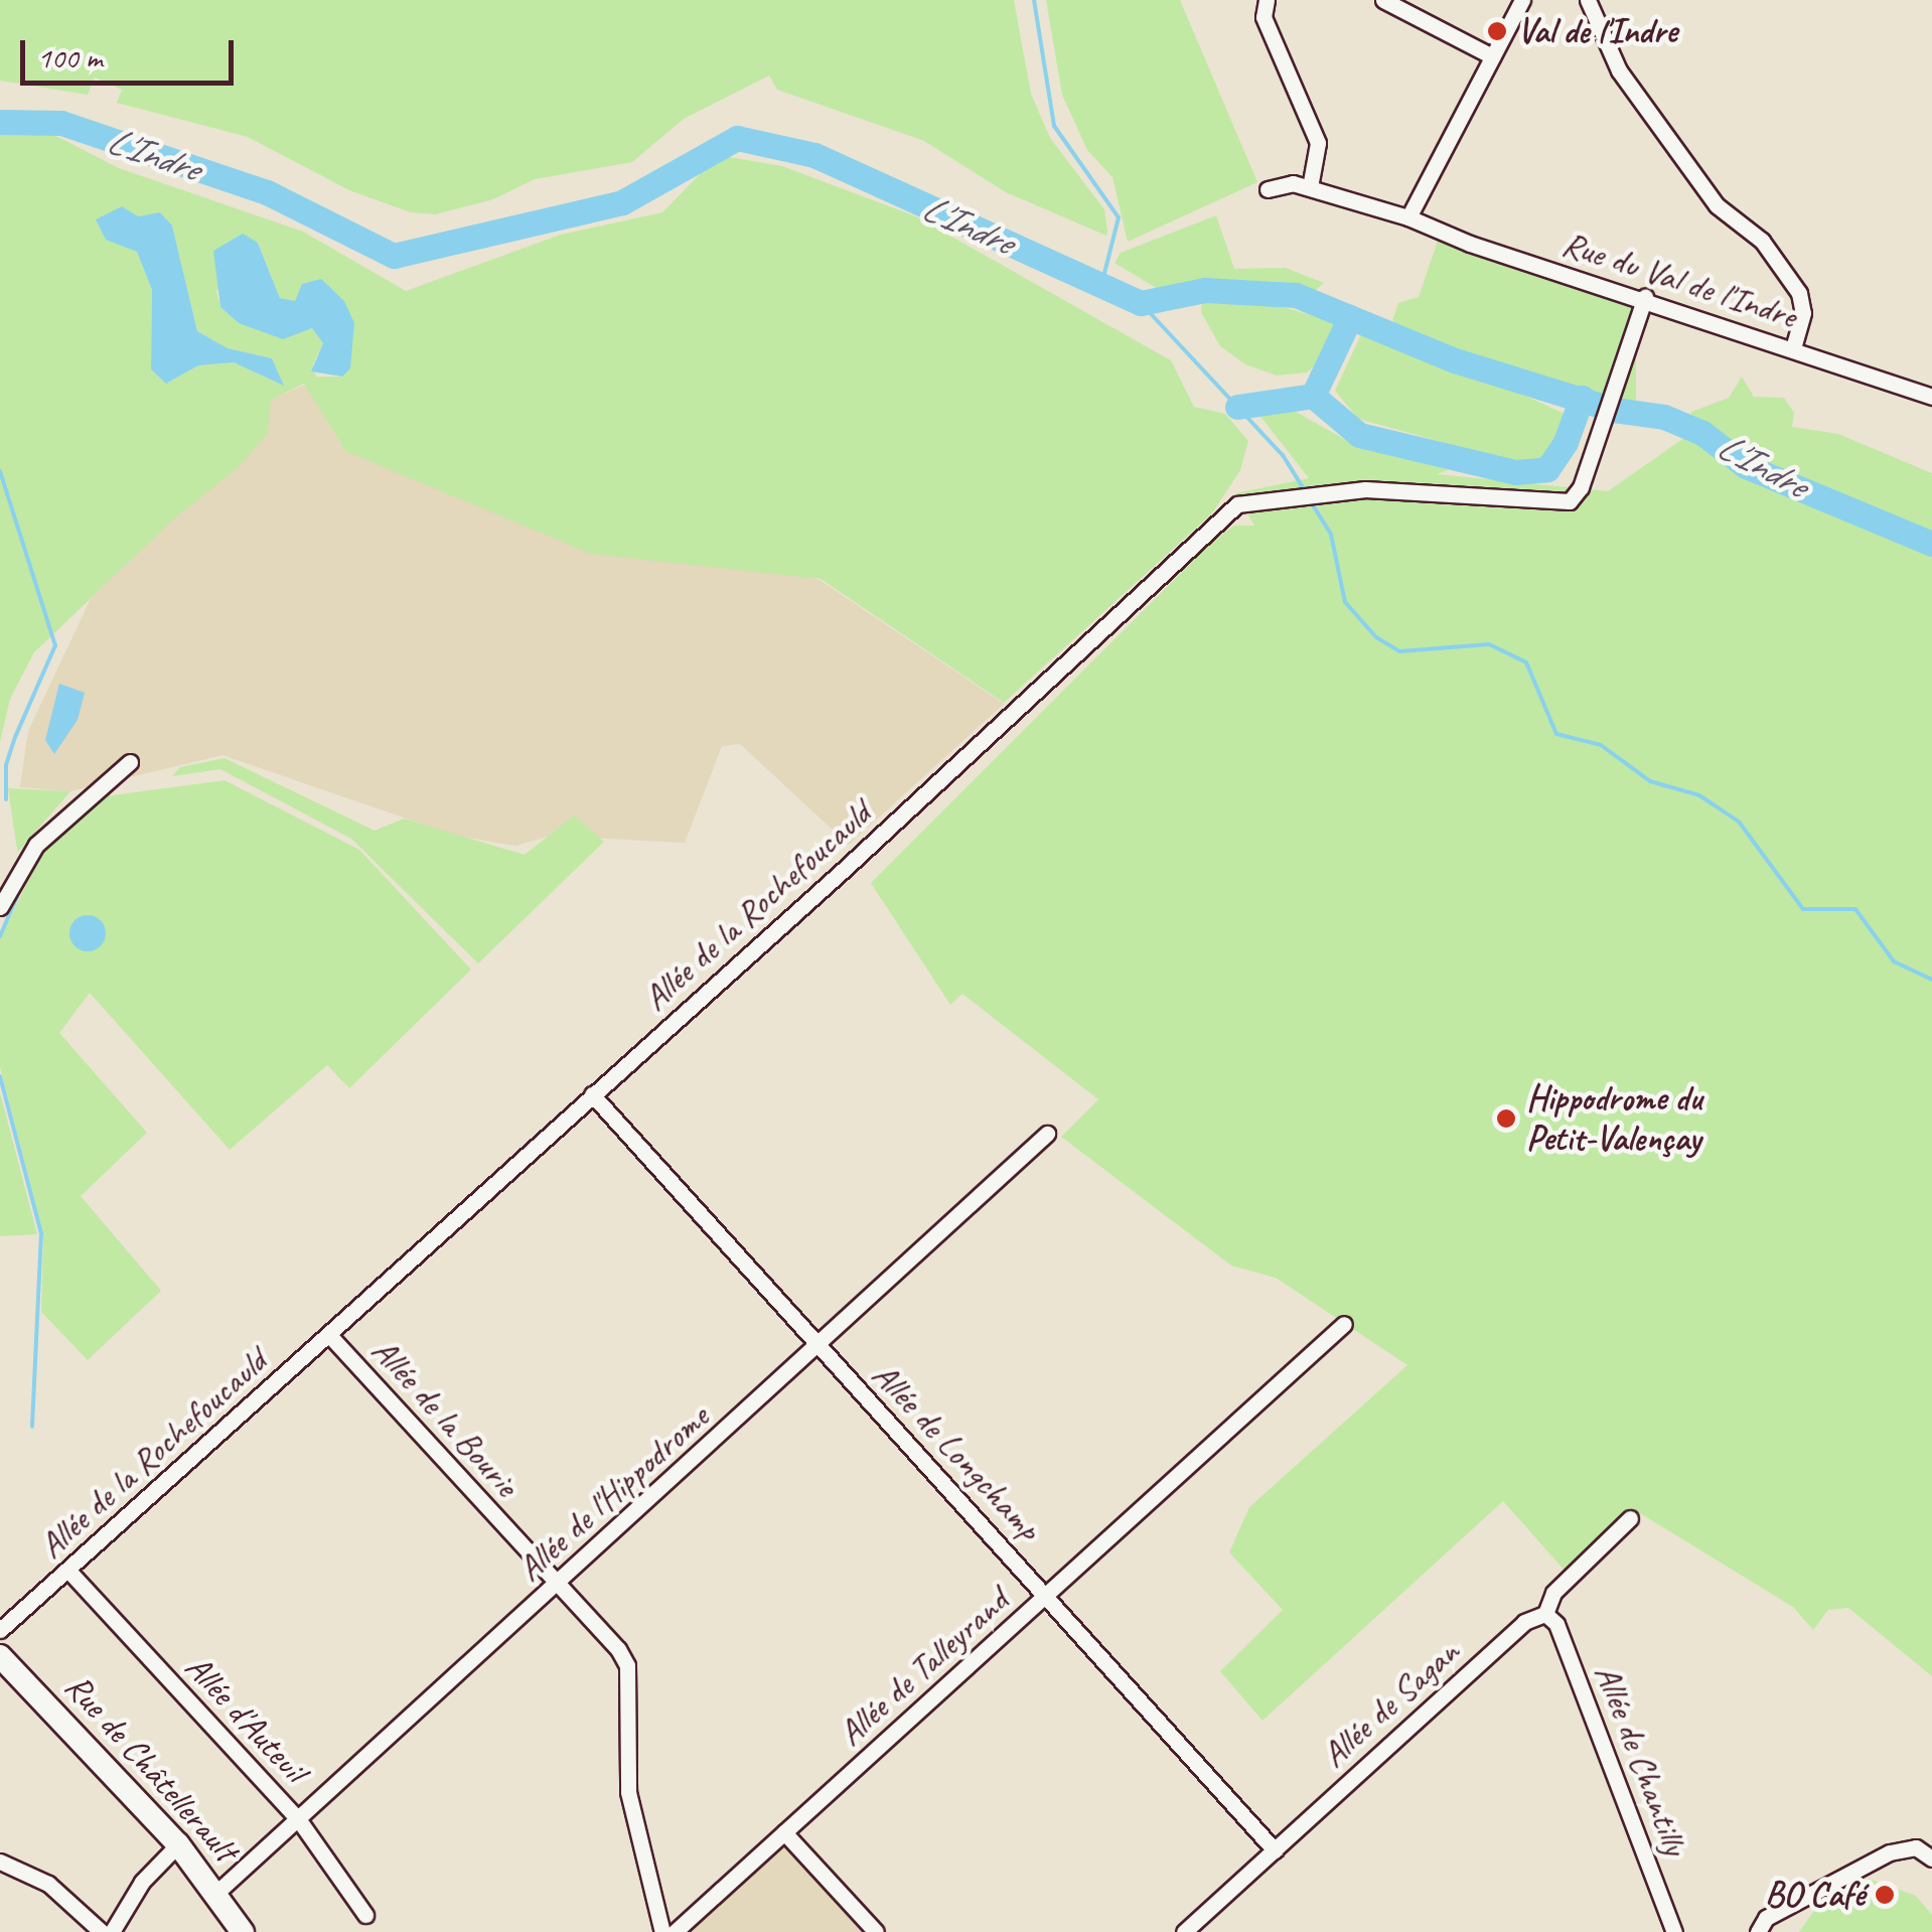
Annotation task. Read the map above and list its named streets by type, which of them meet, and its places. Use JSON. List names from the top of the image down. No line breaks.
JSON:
{"streets":{"main road":["Rue de Châtellerault"],"street":["Rue du Val de l'Indre","Allée de la Rochefoucauld","Allée de la Bourie","Allée de Longchamp","Allée de l'Hippodrome","Allée de Talleyrand","Allée de Sagan","Allée d'Auteuil","Allée de Chantilly"]},"crossings":[["Rue du Val de l'Indre","Allée de la Rochefoucauld"],["Allée de la Rochefoucauld","Allée de la Bourie"],["Allée de la Rochefoucauld","Allée de Longchamp"],["Allée de la Rochefoucauld","Allée d'Auteuil"],["Allée de la Bourie","Allée de l'Hippodrome"],["Allée de Longchamp","Allée de l'Hippodrome"],["Allée de Longchamp","Allée de Talleyrand"],["Allée de Longchamp","Allée de Sagan"],["Allée de l'Hippodrome","Allée d'Auteuil"],["Allée de l'Hippodrome","Rue de Châtellerault"],["Allée de Sagan","Allée de Chantilly"]],"water":["L'Indre"],"places":["Val de l'Indre","Hippodrome du Petit-Valençay","BO Café"],"scale_bar":"100 m"}
